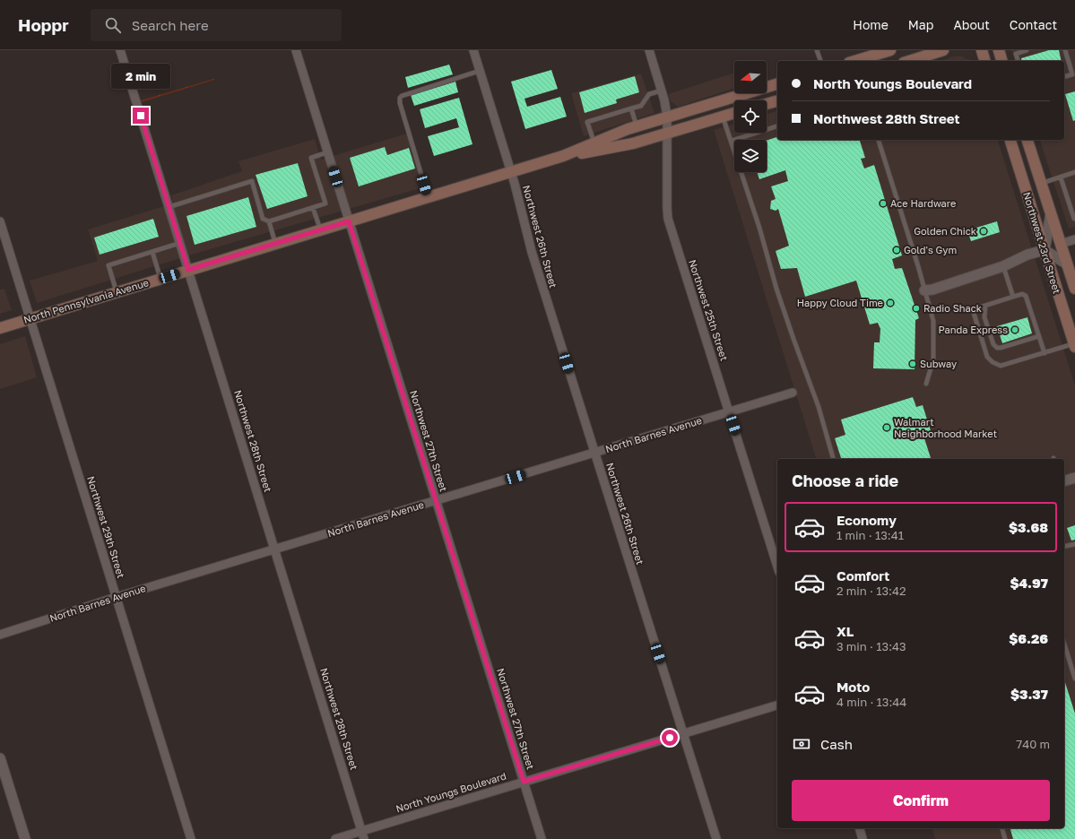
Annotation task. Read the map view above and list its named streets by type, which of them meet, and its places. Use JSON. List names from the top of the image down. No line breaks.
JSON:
{"streets":{"main road":["Northwest 23rd Street","North Pennsylvania Avenue"],"street":["Northwest 26th Street","Northwest 25th Street","North Barnes Avenue","Northwest 28th Street","Northwest 27th Street","Northwest 29th Street","North Youngs Boulevard"]},"crossings":[["Northwest 26th Street","North Pennsylvania Avenue"],["Northwest 26th Street","North Barnes Avenue"],["Northwest 26th Street","North Youngs Boulevard"],["North Pennsylvania Avenue","Northwest 25th Street"],["North Pennsylvania Avenue","Northwest 28th Street"],["North Pennsylvania Avenue","Northwest 27th Street"],["North Pennsylvania Avenue","Northwest 29th Street"],["Northwest 25th Street","North Barnes Avenue"],["North Barnes Avenue","Northwest 28th Street"],["North Barnes Avenue","Northwest 27th Street"],["North Barnes Avenue","Northwest 29th Street"],["Northwest 28th Street","North Youngs Boulevard"],["Northwest 27th Street","North Youngs Boulevard"]],"places":["Ace Hardware","Golden Chick","Gold's Gym","Happy Cloud Time","Radio Shack","Panda Express","Subway","Walmart Neighborhood Market"],"north":"left","page":{"header":"Hoppr","search":"Search here","nav":["Home","Map","About","Contact"],"banner":["North Youngs Boulevard","Northwest 28th Street"],"bubble":"2 min","heading":"Choose a ride","list":[{"name":"Economy","note":"1 min · 13:41","value":"$3.68"},{"name":"Comfort","note":"2 min · 13:42","value":"$4.97"},{"name":"XL","note":"3 min · 13:43","value":"$6.26"},{"name":"Moto","note":"4 min · 13:44","value":"$3.37"}],"pay":["Cash","740 m"],"buttons":"Confirm"}}
